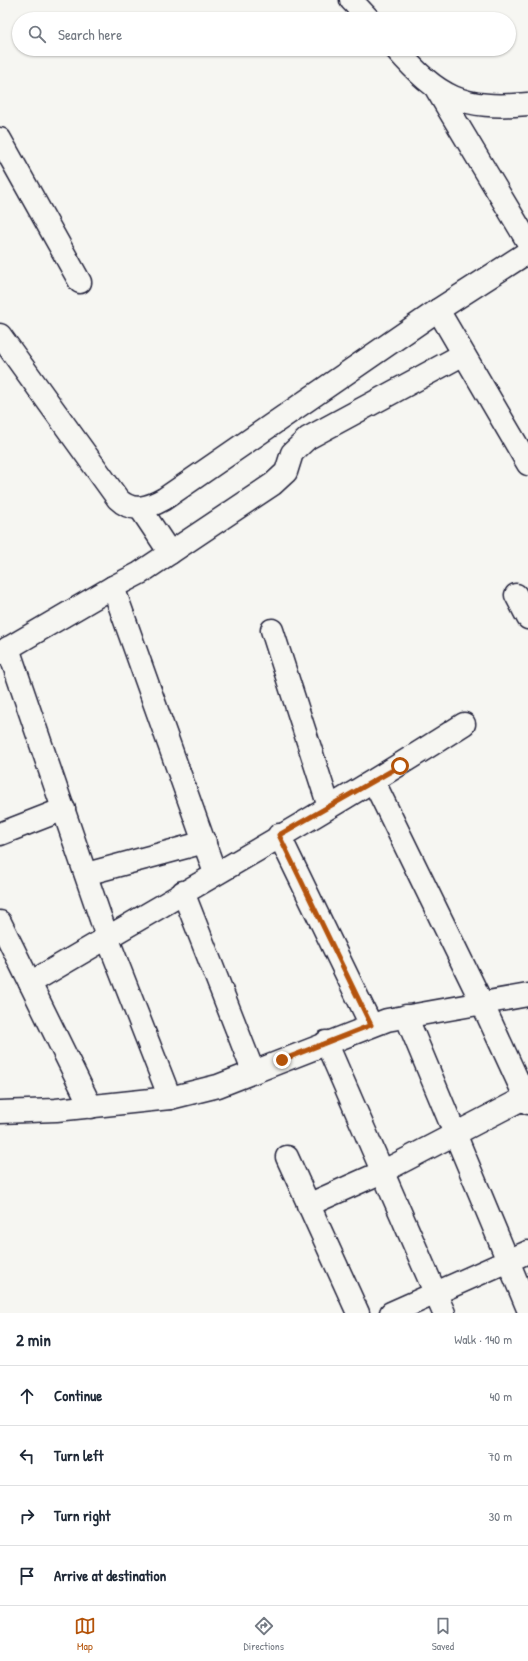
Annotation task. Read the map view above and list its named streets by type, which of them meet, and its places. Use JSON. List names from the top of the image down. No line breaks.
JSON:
{"page":{"search":"Search here","heading":["2 min","Walk · 140 m"],"list":[["Continue","40 m"],["Turn left","70 m"],["Turn right","30 m"],"Arrive at destination"],"nav":["Map","Directions","Saved"]}}
